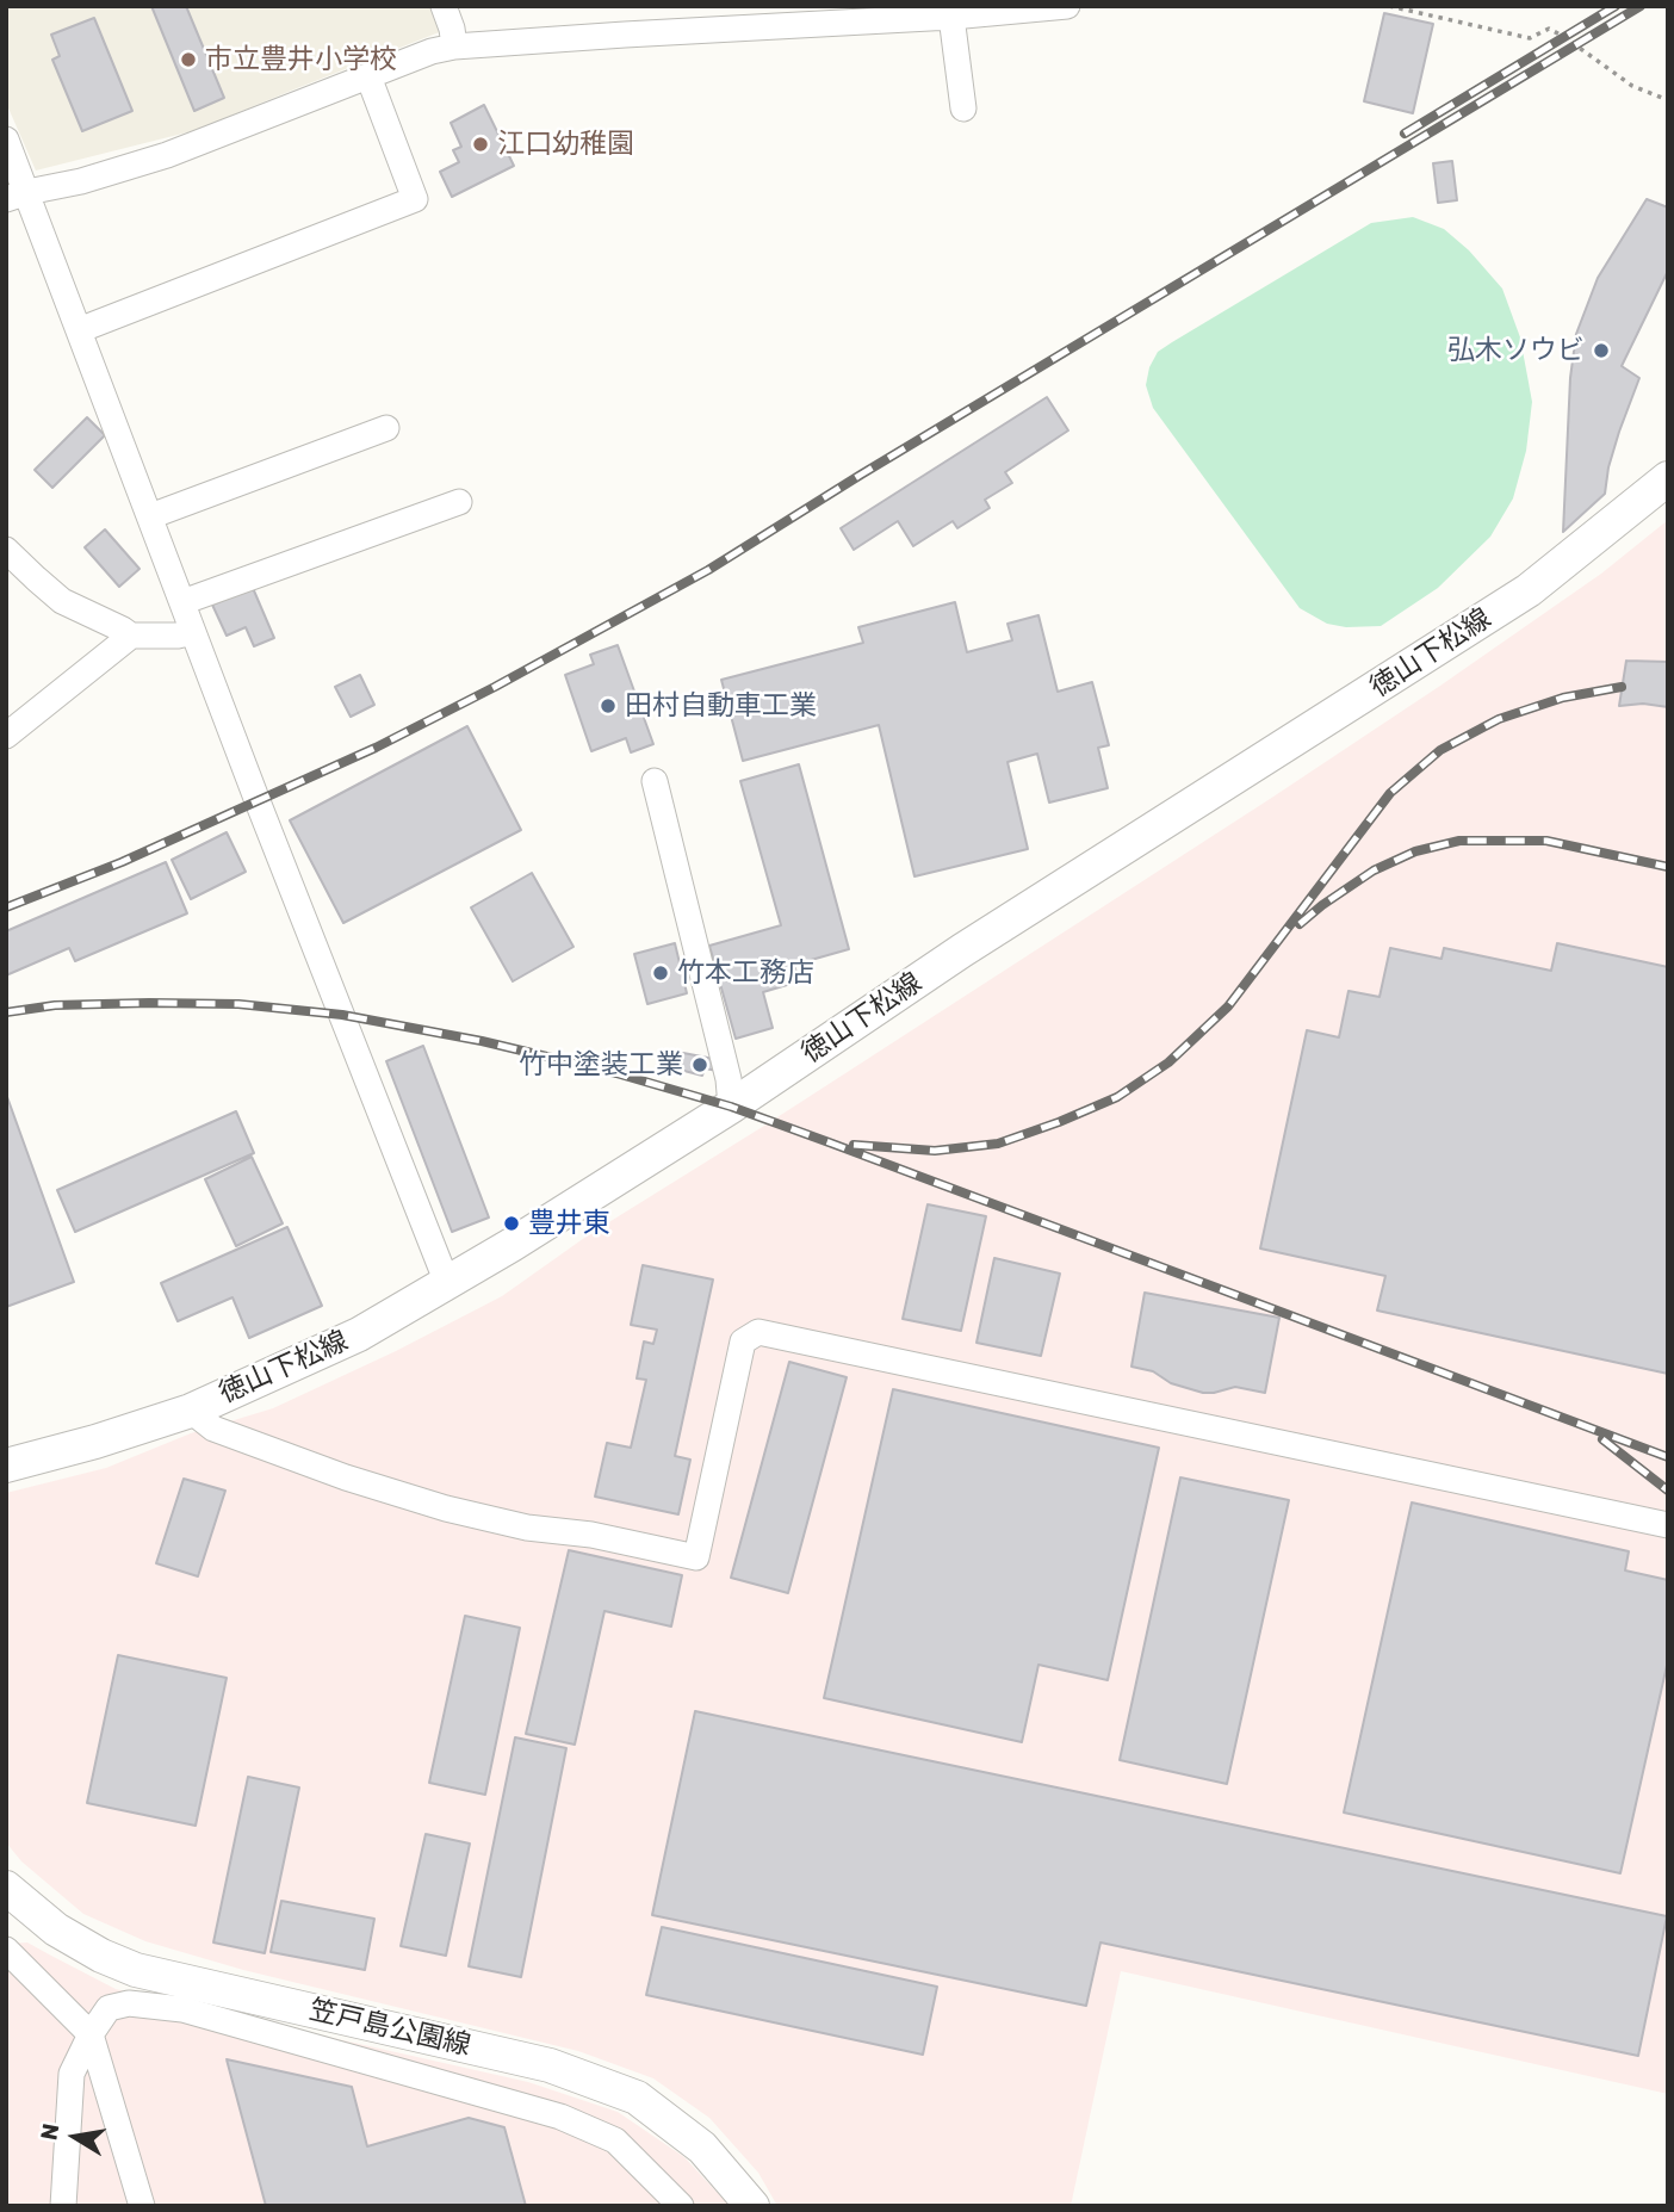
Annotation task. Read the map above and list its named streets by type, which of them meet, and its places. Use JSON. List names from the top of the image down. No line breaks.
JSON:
{"streets":{"main road":["徳山下松線","笠戸島公園線"]},"places":["市立豊井小学校","江口幼稚園","弘木ソウビ","田村自動車工業","竹本工務店","竹中塗装工業","豊井東"],"north":"left"}
